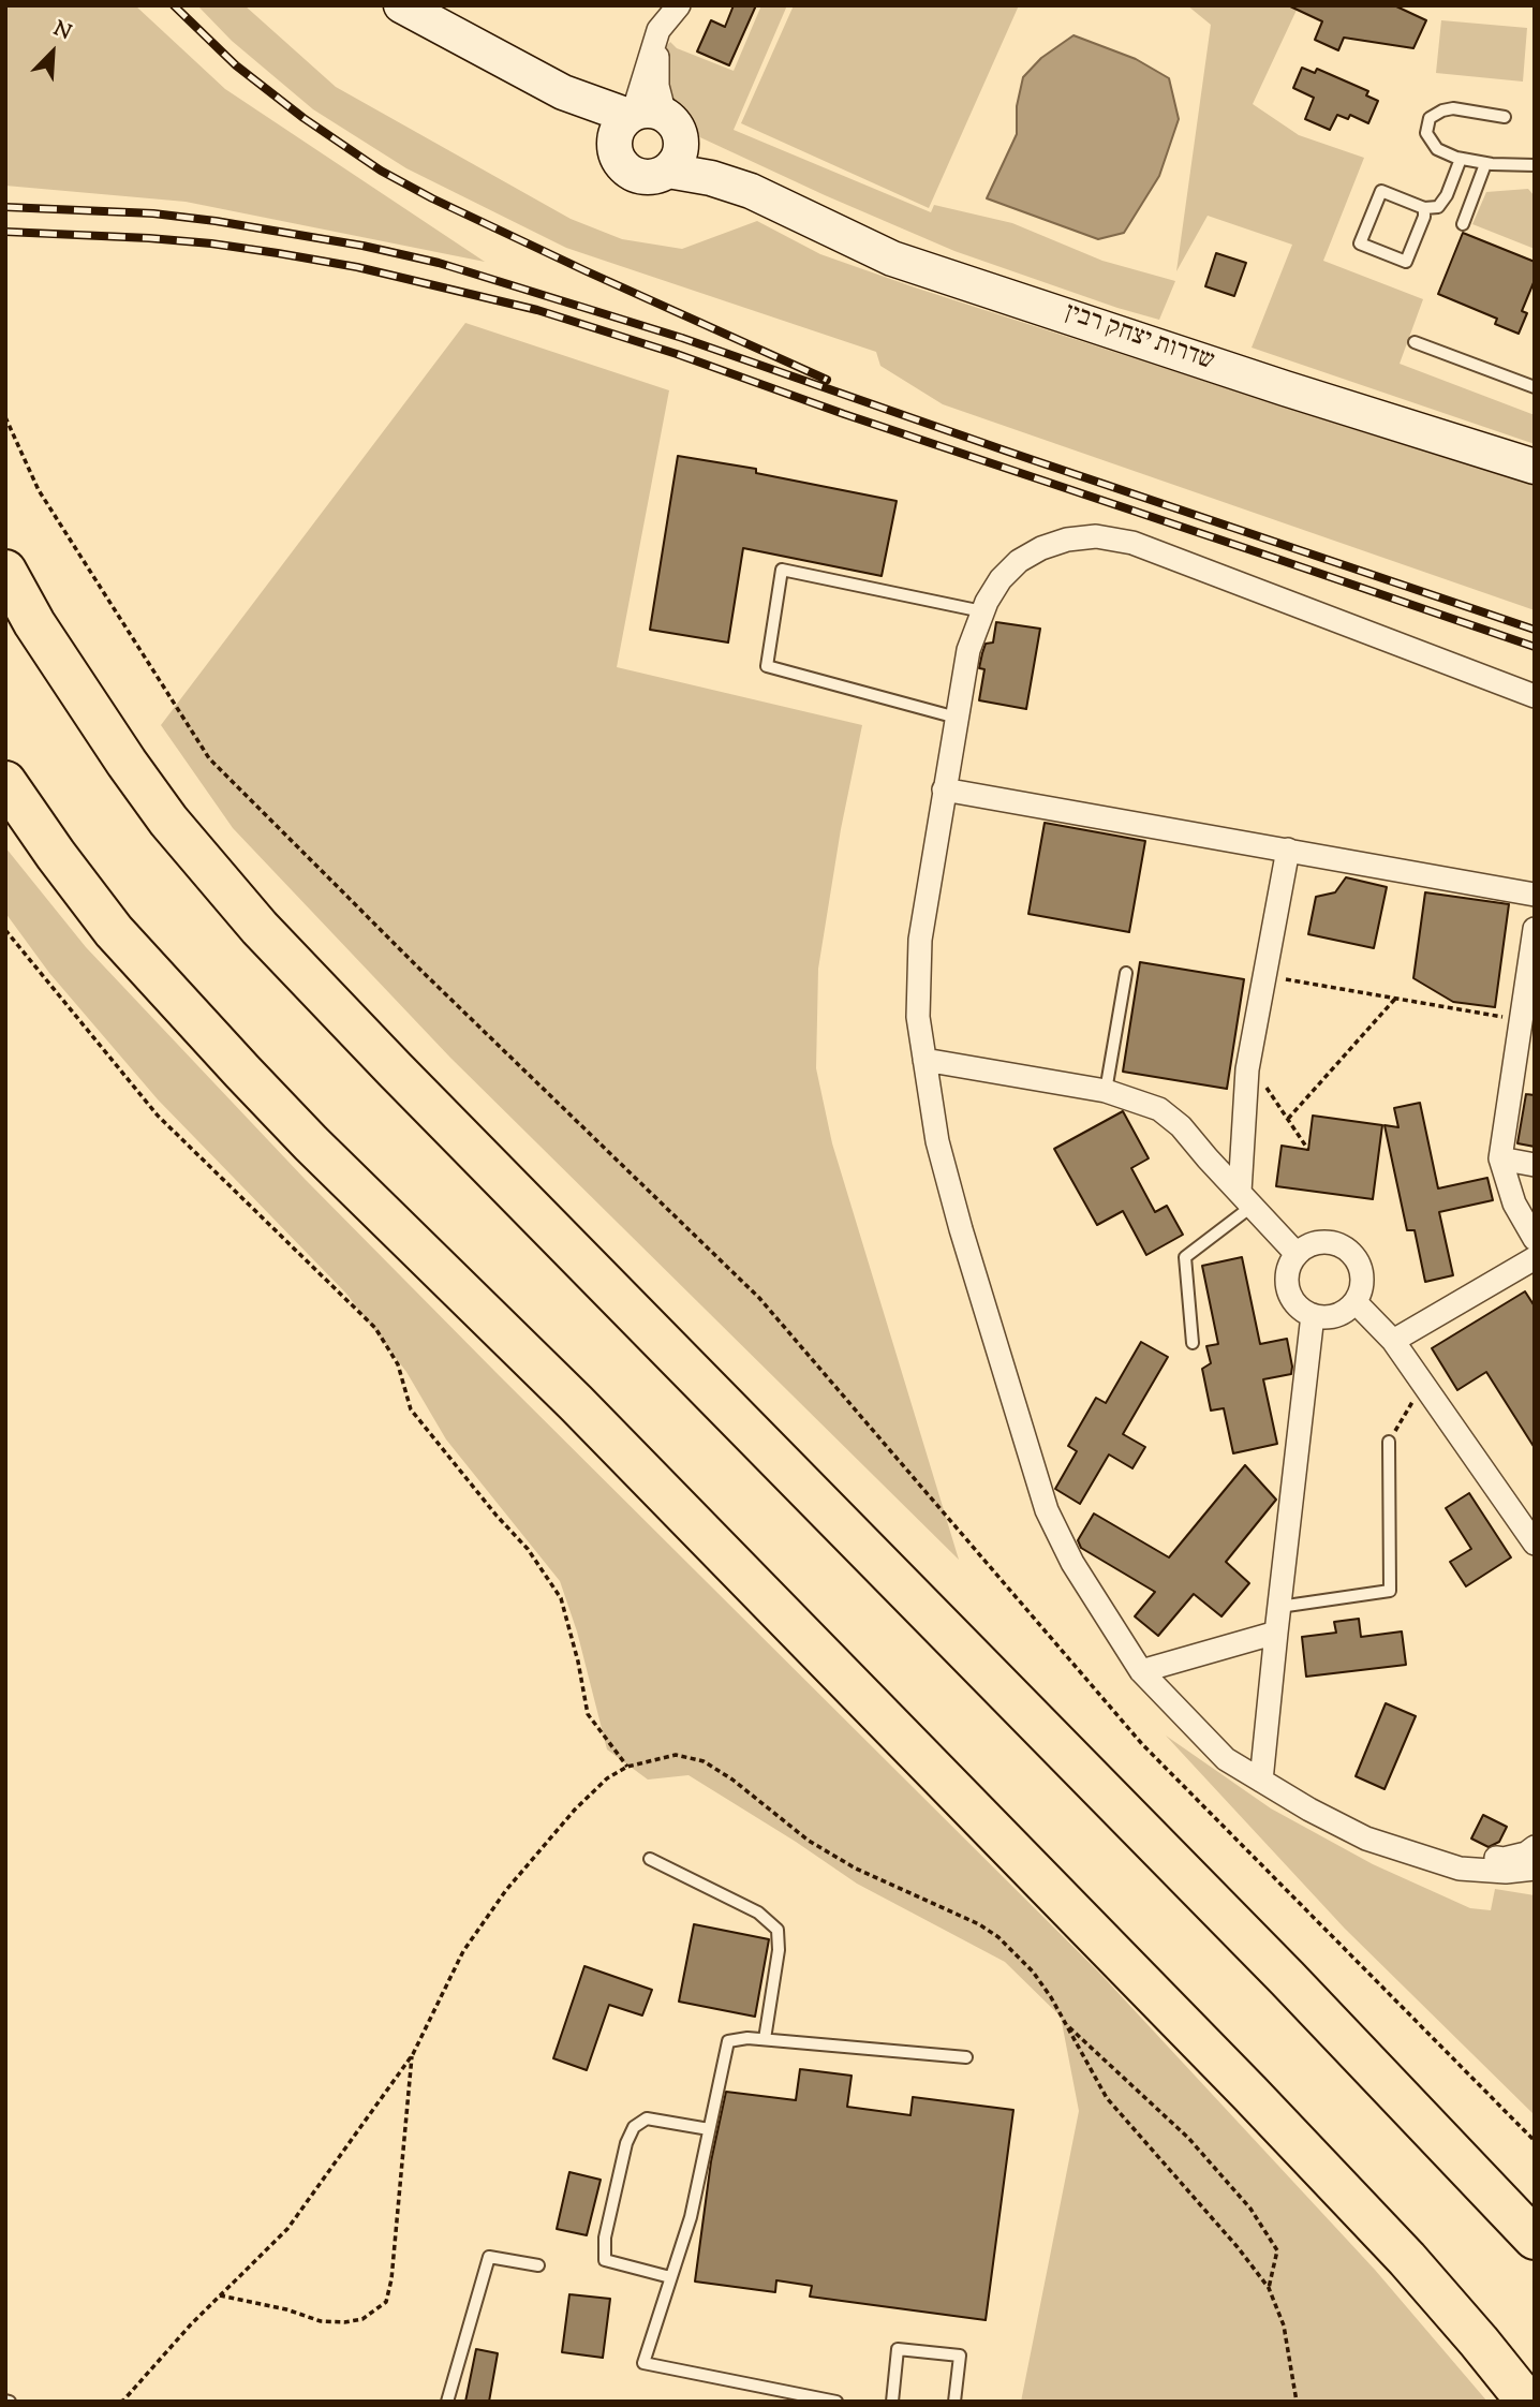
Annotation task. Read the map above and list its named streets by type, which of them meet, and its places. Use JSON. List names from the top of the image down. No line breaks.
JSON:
{"streets":{"main road":["שדרות יצחק רבין"]},"north":"top right"}
